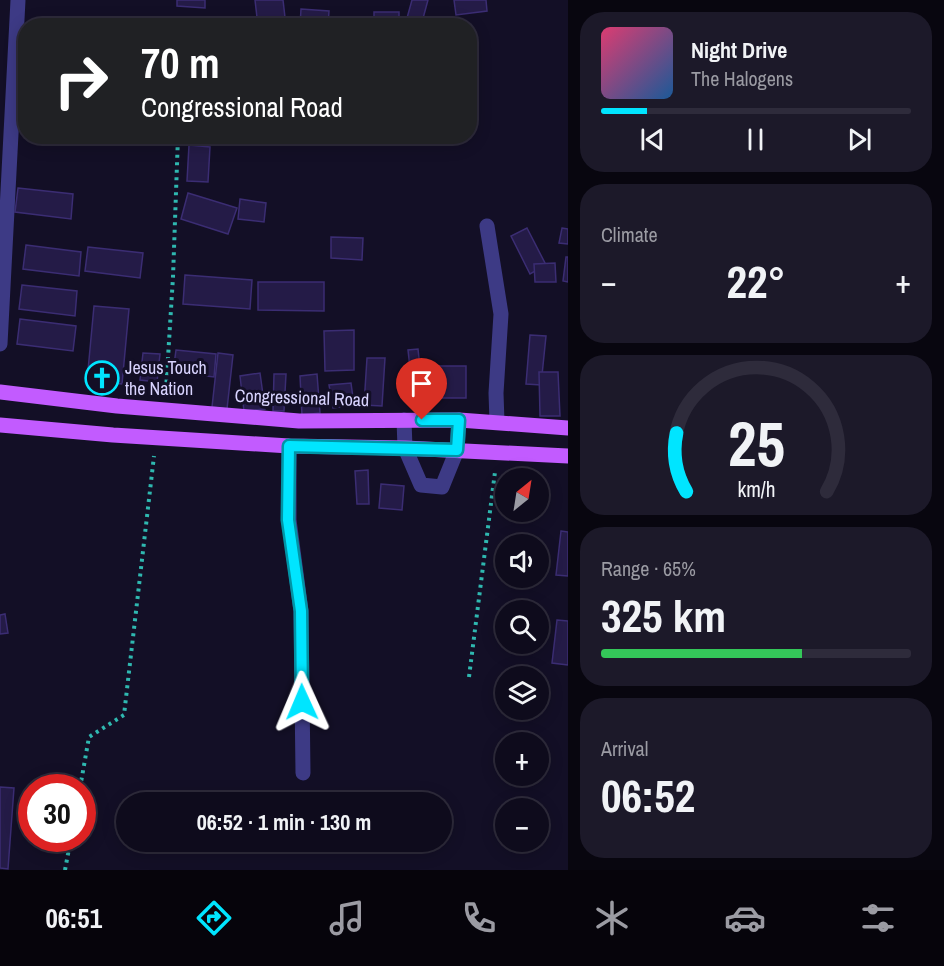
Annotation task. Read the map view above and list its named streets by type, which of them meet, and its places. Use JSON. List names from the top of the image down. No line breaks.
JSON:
{"streets":{"main road":["Congressional Road"]},"places":{"church":["Jesus Touch the Nation"]},"north":"top right","page":{"turn":["70 m","Congressional Road"],"song":["Night Drive","The Halogens"],"tile":["Climate",["Range · 65%","325 km"],["Arrival","06:52"]],"heat":["−","22°","+"],"map_buttons":["+","−"],"limit":"30","trip":"06:52 · 1 min · 130 m","tabs":"06:51","gauge":["25","km/h"]}}
